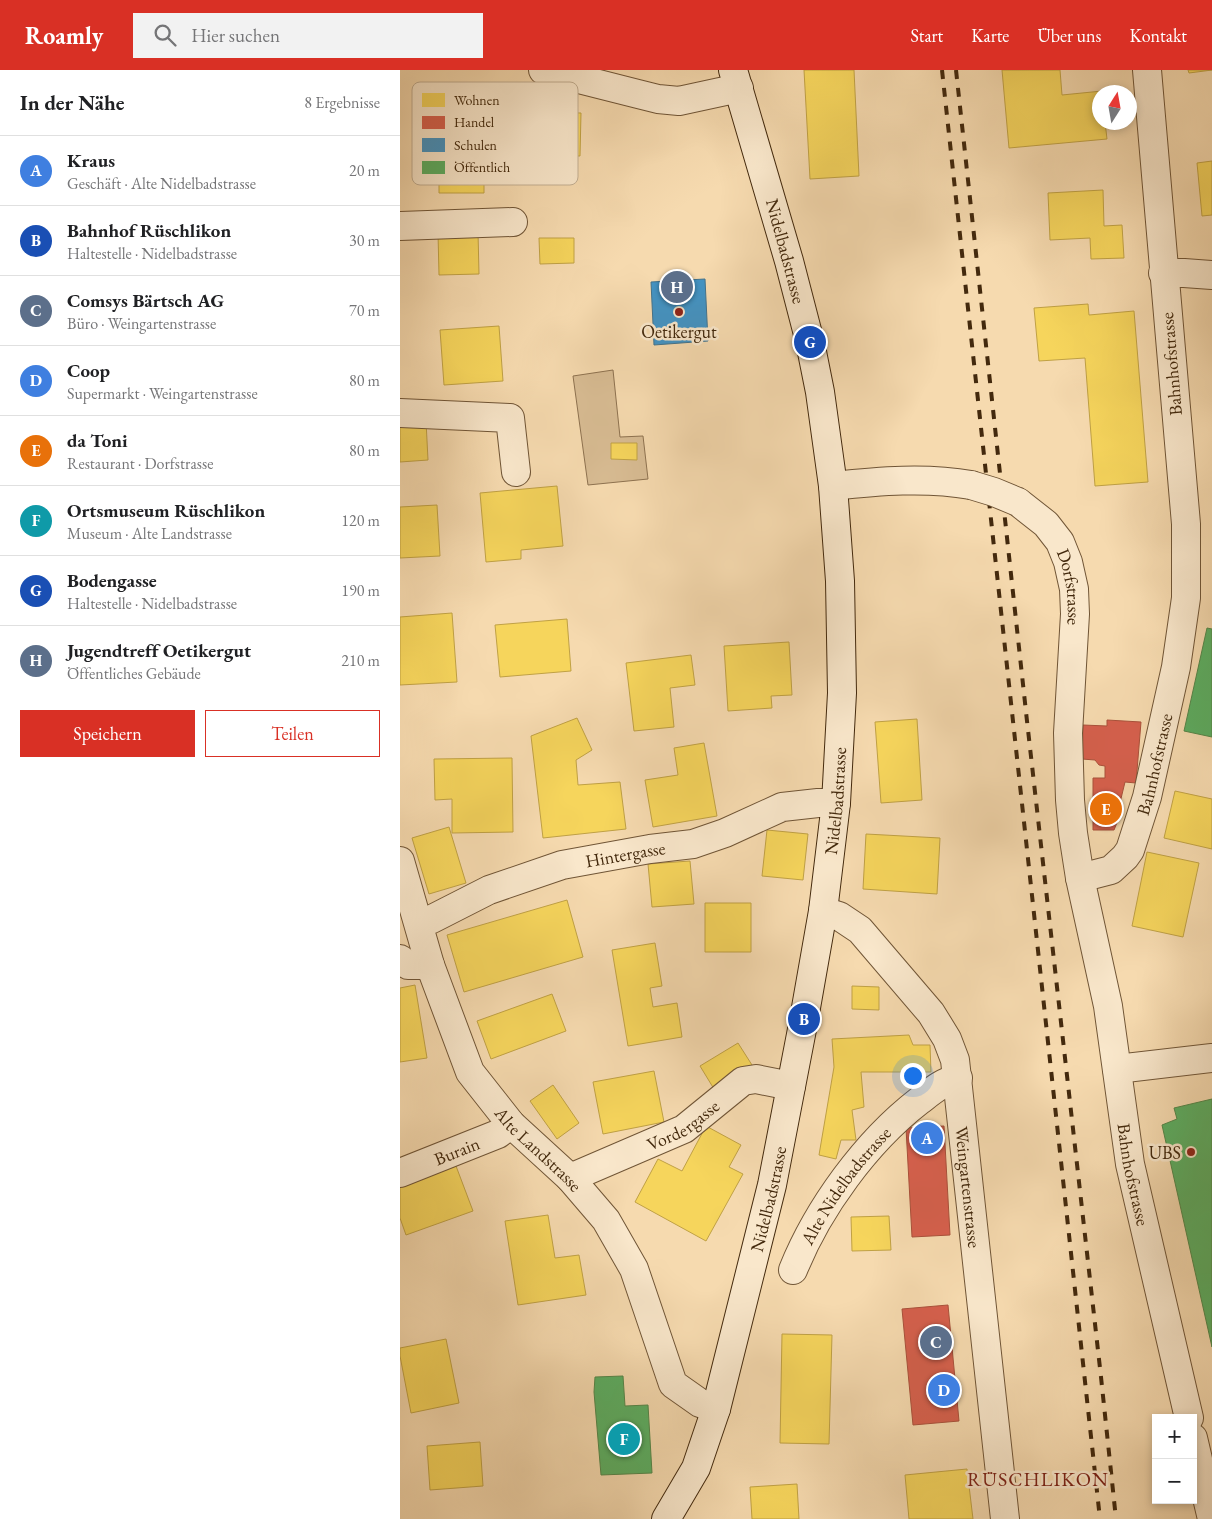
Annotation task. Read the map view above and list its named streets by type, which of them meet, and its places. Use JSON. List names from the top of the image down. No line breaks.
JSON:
{"streets":{"street":["Nidelbadstrasse","Bahnhofstrasse","Dorfstrasse","Hintergasse","Vordergasse","Alte Landstrasse","Burain","Alte Nidelbadstrasse","Weingartenstrasse"]},"crossings":[["Nidelbadstrasse","Dorfstrasse"],["Nidelbadstrasse","Hintergasse"],["Nidelbadstrasse","Vordergasse"],["Nidelbadstrasse","Alte Landstrasse"],["Nidelbadstrasse","Weingartenstrasse"],["Bahnhofstrasse","Dorfstrasse"],["Hintergasse","Alte Landstrasse"],["Vordergasse","Alte Landstrasse"],["Alte Landstrasse","Burain"],["Alte Nidelbadstrasse","Weingartenstrasse"]],"districts":["RÜSCHLIKON"],"places":["Oetikergut","UBS"],"legend":["Wohnen","Handel","Schulen","Öffentlich"],"north":"top","page":{"header":"Roamly","search":"Hier suchen","nav":["Start","Karte","Über uns","Kontakt"],"heading":["In der Nähe","8 Ergebnisse"],"list":[{"mark":"A","name":"Kraus","note":"Geschäft · Alte Nidelbadstrasse","value":"20 m"},{"mark":"B","name":"Bahnhof Rüschlikon","note":"Haltestelle · Nidelbadstrasse","value":"30 m"},{"mark":"C","name":"Comsys Bärtsch AG","note":"Büro · Weingartenstrasse","value":"70 m"},{"mark":"D","name":"Coop","note":"Supermarkt · Weingartenstrasse","value":"80 m"},{"mark":"E","name":"da Toni","note":"Restaurant · Dorfstrasse","value":"80 m"},{"mark":"F","name":"Ortsmuseum Rüschlikon","note":"Museum · Alte Landstrasse","value":"120 m"},{"mark":"G","name":"Bodengasse","note":"Haltestelle · Nidelbadstrasse","value":"190 m"},{"mark":"H","name":"Jugendtreff Oetikergut","note":"Öffentliches Gebäude","value":"210 m"}],"pins":["H","G","E","B","A","C","D","F"],"buttons":["Speichern","Teilen"],"map_buttons":["+","−"]}}
